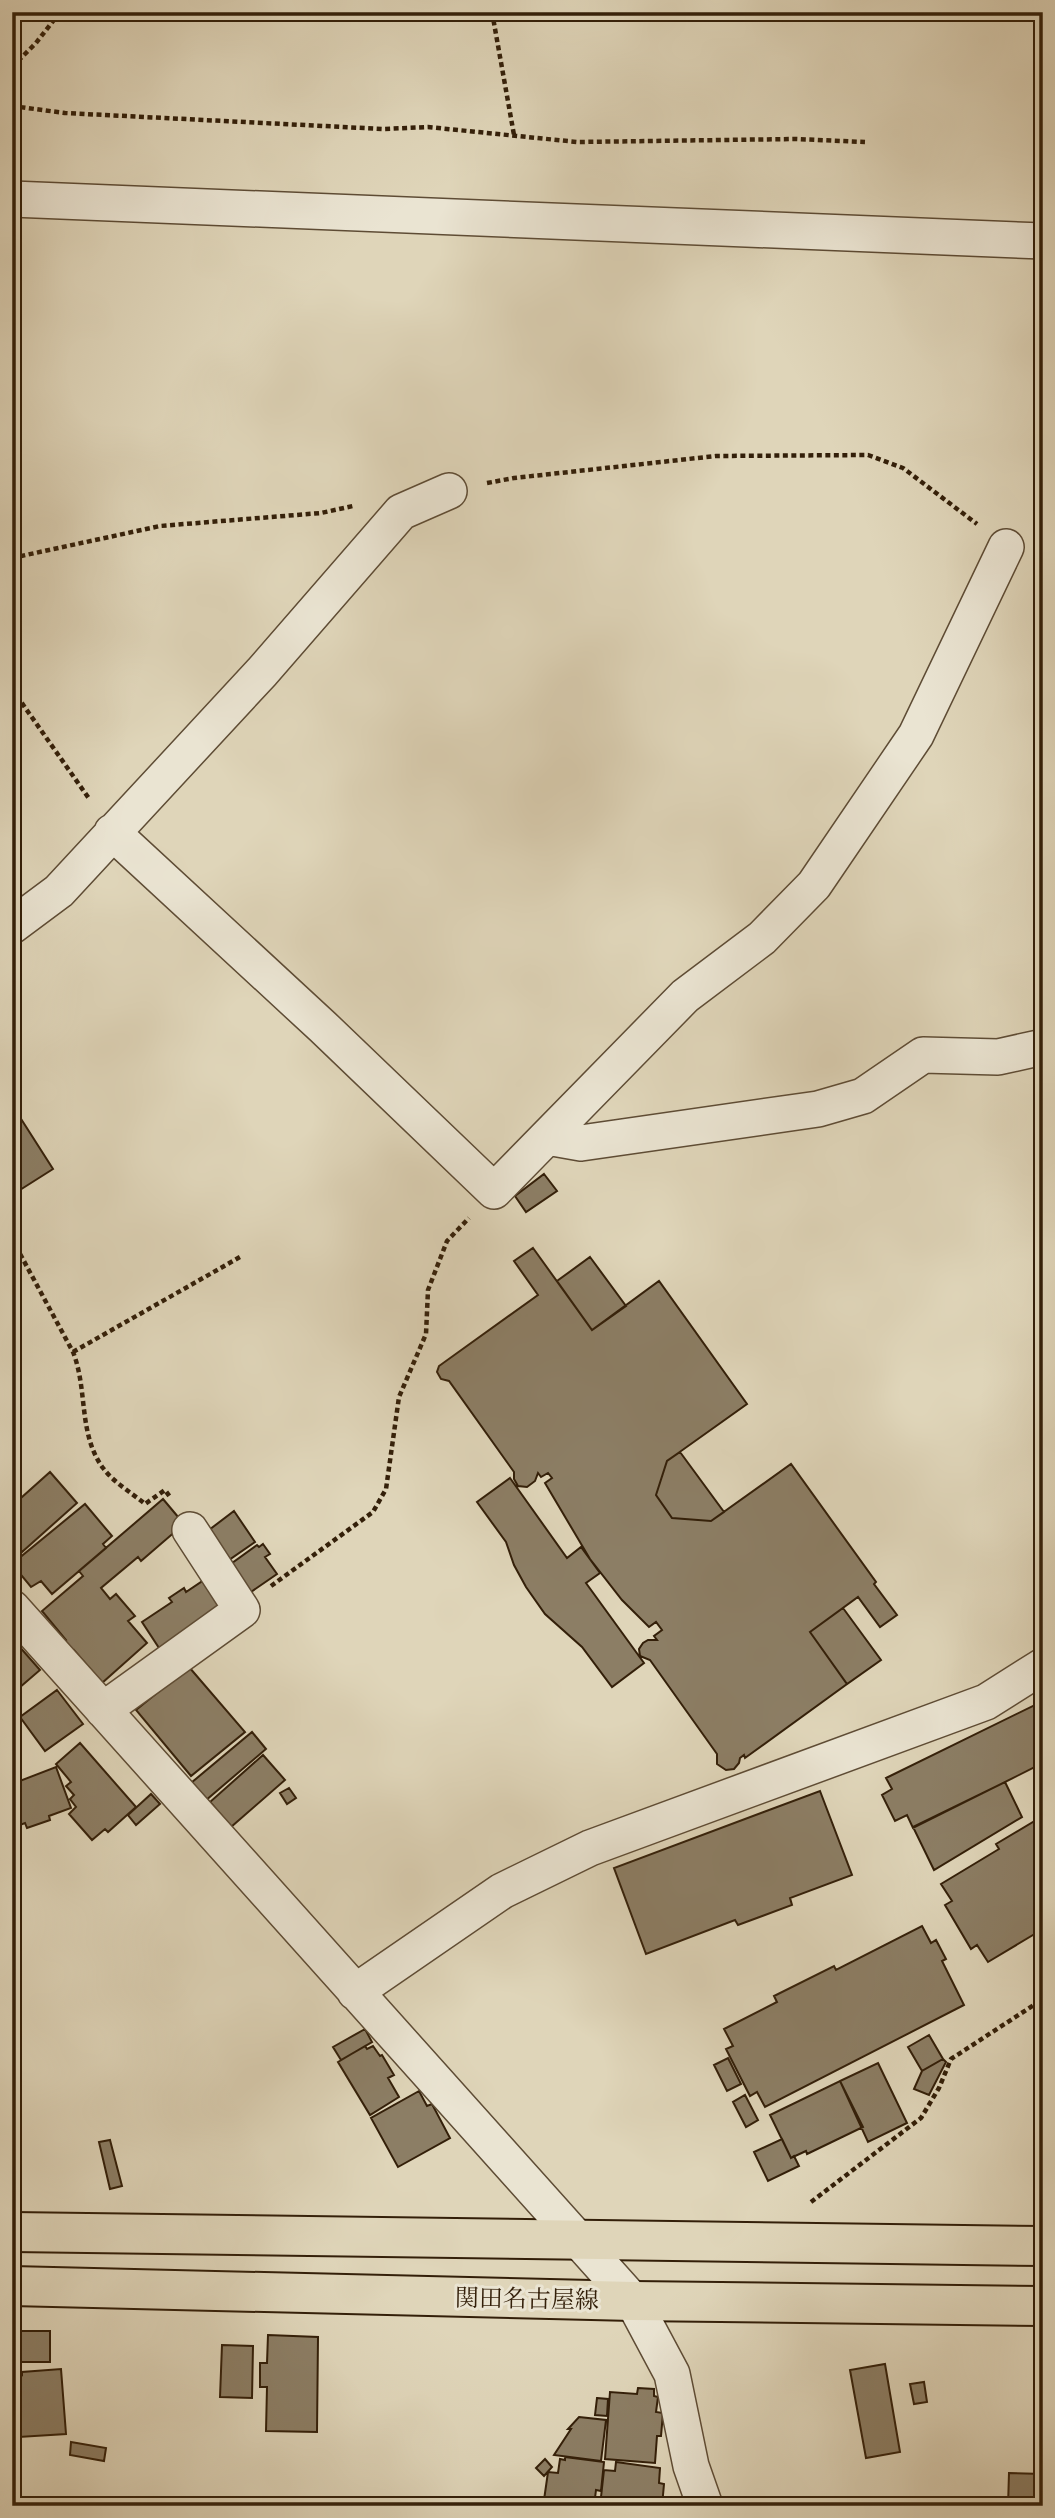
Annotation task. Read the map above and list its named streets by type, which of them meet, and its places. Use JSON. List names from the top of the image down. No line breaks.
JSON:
{"streets":{"main road":["関田名古屋線"]}}
